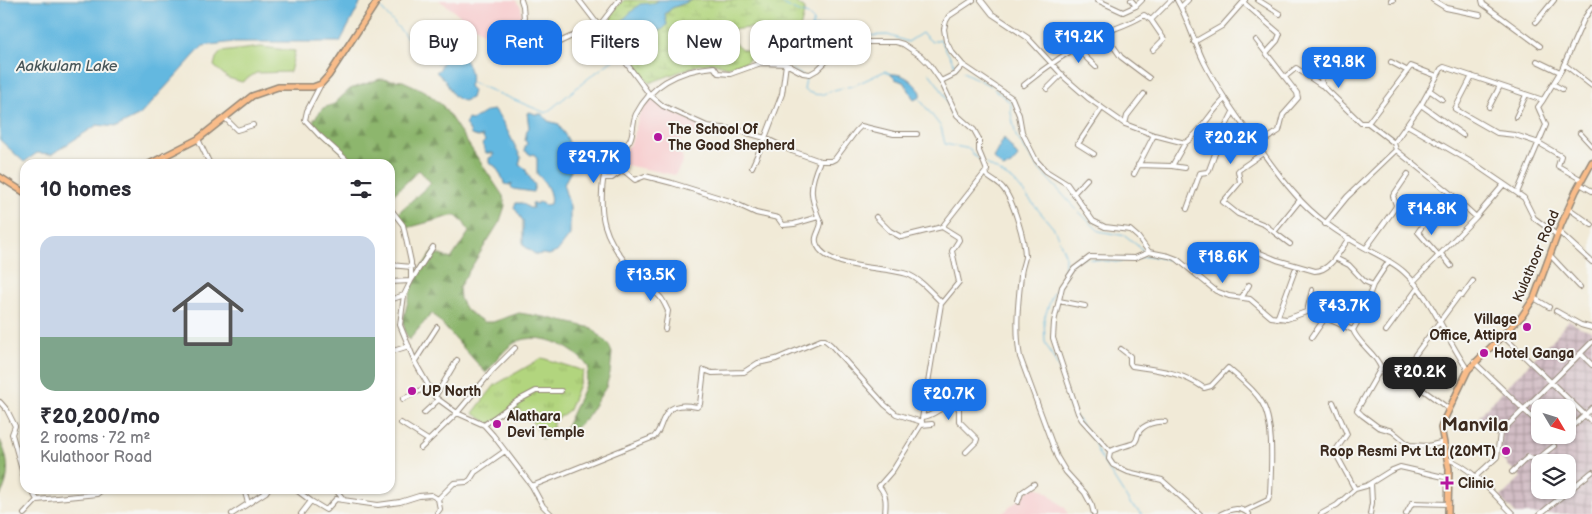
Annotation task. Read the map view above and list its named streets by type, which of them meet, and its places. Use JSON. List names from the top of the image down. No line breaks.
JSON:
{"streets":{"main road":["Kulathoor Road"]},"districts":["Manvila"],"water":["Aakkulam Lake"],"places":{"other":["The School Of The Good Shepherd","Village Office, Attipra","Hotel Ganga","UP North","Alathara Devi Temple","Roop Resmi Pvt Ltd (20MT)"],"health":["Clinic"]},"north":"bottom right","page":{"chip":["Buy","Rent","Filters","New","Apartment"],"price":["₹19.2K","₹29.8K","₹20.2K","₹29.7K","₹14.8K","₹18.6K","₹13.5K","₹43.7K","₹20.2K","₹20.7K"],"heading":"10 homes","list":[{"name":"₹20,200/mo","note":"2 rooms · 72 m² · Kulathoor Road"}]}}
